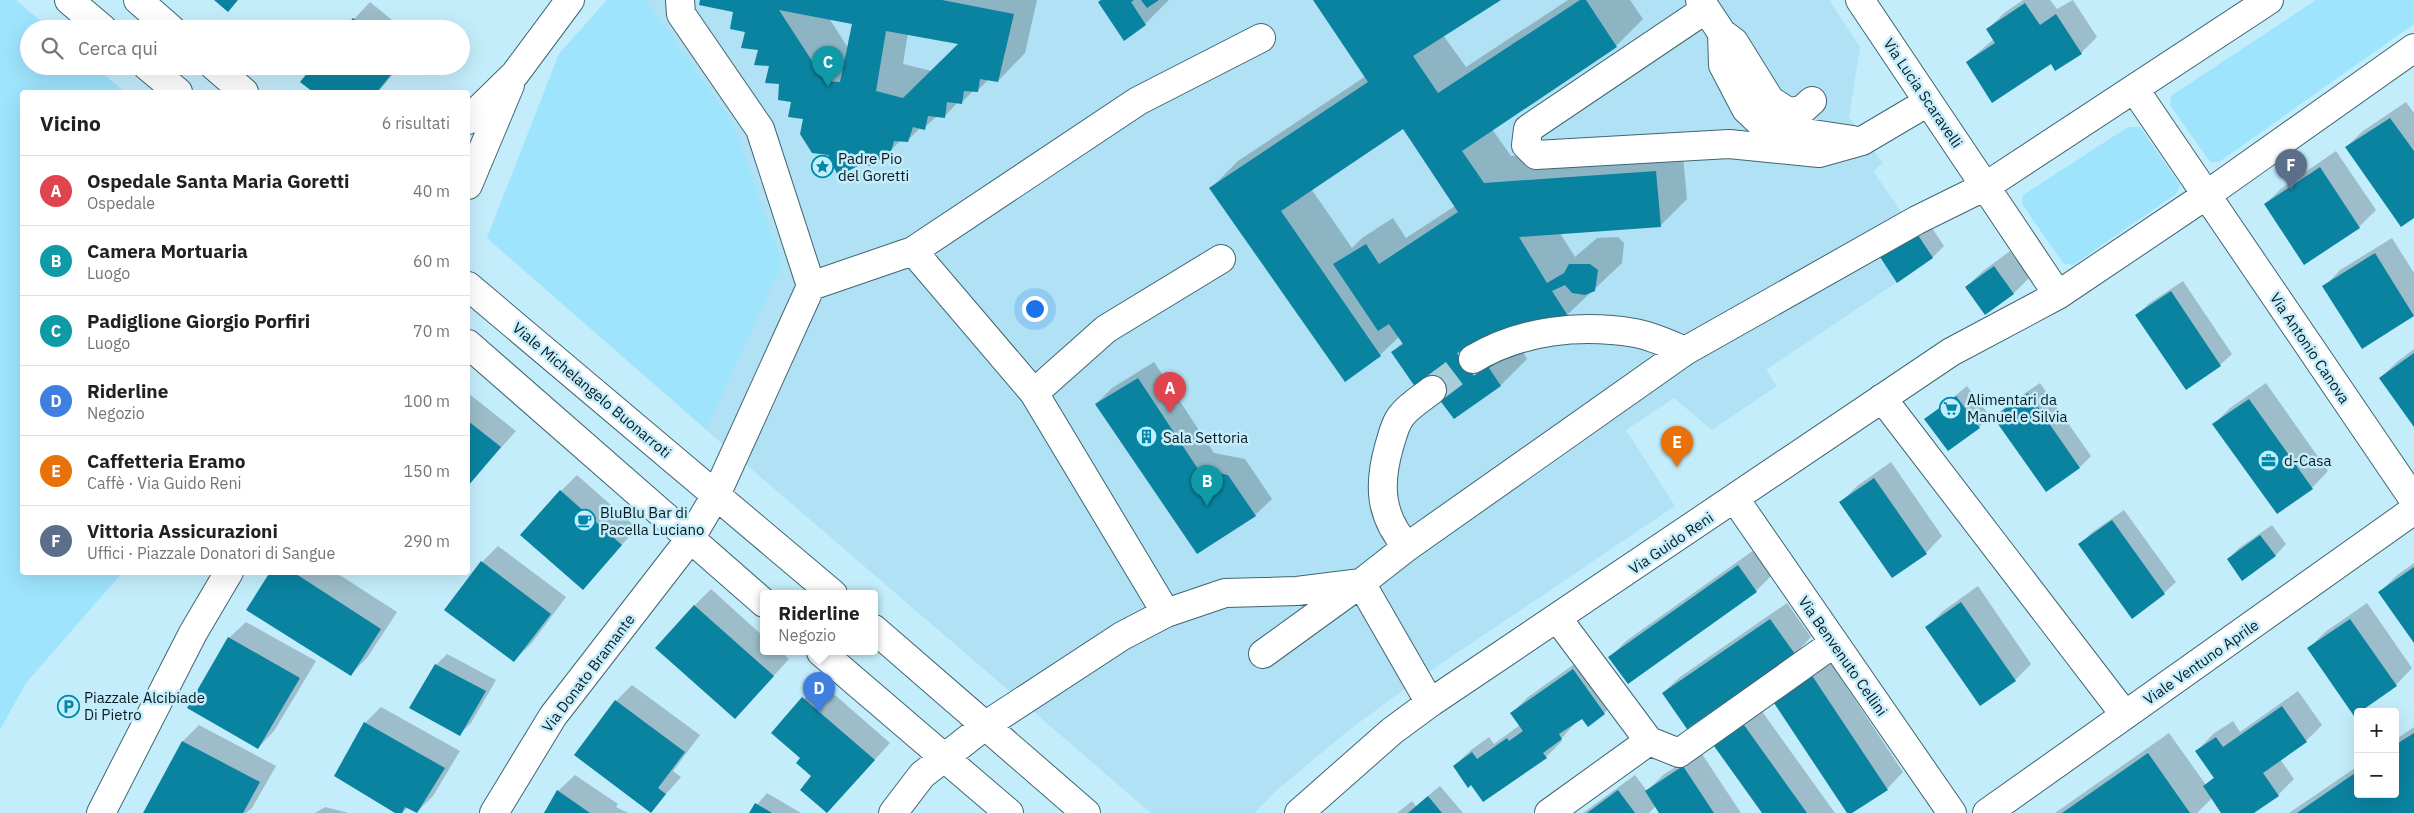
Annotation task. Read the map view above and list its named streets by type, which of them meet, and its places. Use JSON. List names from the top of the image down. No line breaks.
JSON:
{"streets":{"street":["Via Lucia Scaravelli","Via Antonio Canova","Viale Michelangelo Buonarroti","Via Guido Reni","Via Benvenuto Cellini","Viale Ventuno Aprile","Via Donato Bramante"]},"crossings":[["Via Lucia Scaravelli","Via Guido Reni"],["Via Antonio Canova","Via Guido Reni"],["Via Guido Reni","Via Benvenuto Cellini"]],"places":{"place":["Padre Pio del Goretti"],"supermarket":["Alimentari da Manuel e Silvia"],"building":["Sala Settoria"],"office":["d-Casa"],"cafe":["BluBlu Bar di Pacella Luciano"],"parking":["Piazzale Alcibiade Di Pietro"]},"page":{"search":"Cerca qui","pins":["C","F","A","E","B","D"],"heading":["Vicino","6 risultati"],"list":[{"mark":"A","name":"Ospedale Santa Maria Goretti","note":"Ospedale","value":"40 m"},{"mark":"B","name":"Camera Mortuaria","note":"Luogo","value":"60 m"},{"mark":"C","name":"Padiglione Giorgio Porfiri","note":"Luogo","value":"70 m"},{"mark":"D","name":"Riderline","note":"Negozio","value":"100 m"},{"mark":"E","name":"Caffetteria Eramo","note":"Caffè · Via Guido Reni","value":"150 m"},{"mark":"F","name":"Vittoria Assicurazioni","note":"Uffici · Piazzale Donatori di Sangue","value":"290 m"}],"popup":["Riderline","Negozio"],"map_buttons":["+","−"]}}
